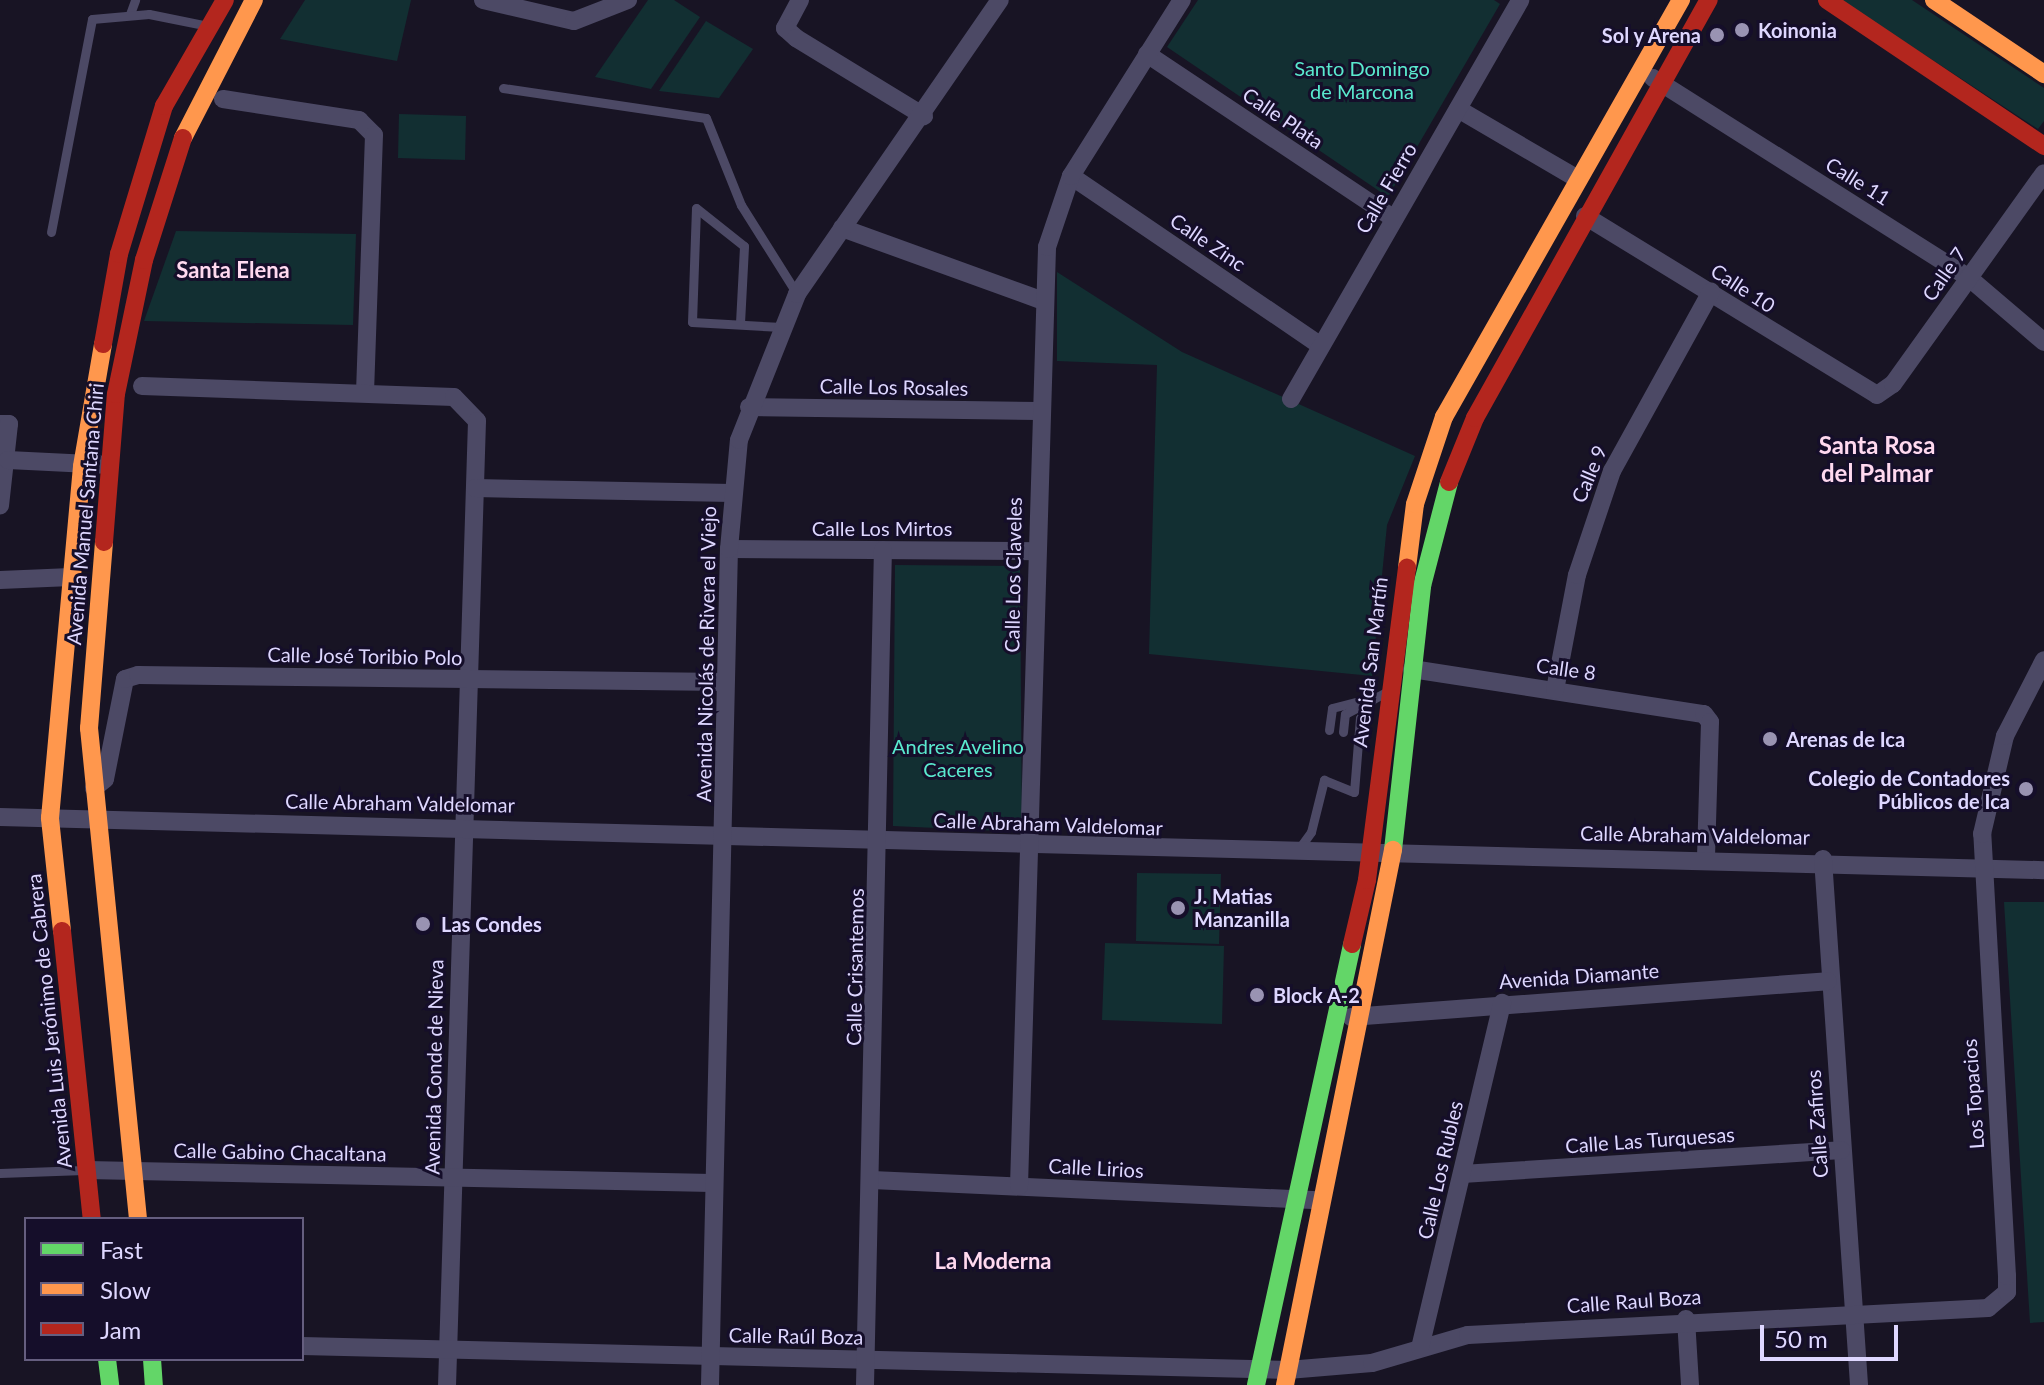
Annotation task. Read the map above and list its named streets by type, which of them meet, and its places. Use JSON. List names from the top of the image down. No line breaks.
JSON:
{"streets":{"main road":["Avenida Manuel Santana Chiri","Avenida San Martín","Avenida Luis Jerónimo de Cabrera"],"street":["Calle Plata","Calle 11","Calle Fierro","Calle Zinc","Calle 7","Calle 10","Calle Los Rosales","Calle 9","Calle Los Mirtos","Calle Los Claveles","Avenida Nicolás de Rivera el Viejo","Calle José Toribio Polo","Calle 8","Calle Abraham Valdelomar","Calle Crisantemos","Avenida Diamante","Avenida Conde de Nieva","Los Topacios","Calle Zafiros","Calle Las Turquesas","Calle Gabino Chacaltana","Calle Lirios","Calle Los Rubles","Calle Raul Boza","Calle Raúl Boza"]},"crossings":[["Calle Plata","Calle Fierro"],["Calle Plata","Calle Los Claveles"],["Calle 11","Calle 7"],["Calle 11","Avenida San Martín"],["Calle Fierro","Calle Zinc"],["Calle Zinc","Calle Los Claveles"],["Calle 7","Calle 10"],["Calle 10","Calle 9"],["Calle Los Rosales","Calle Los Claveles"],["Calle Los Rosales","Avenida Nicolás de Rivera el Viejo"],["Calle 9","Calle 8"],["Avenida Manuel Santana Chiri","Calle José Toribio Polo"],["Avenida Manuel Santana Chiri","Calle Abraham Valdelomar"],["Avenida Manuel Santana Chiri","Avenida Luis Jerónimo de Cabrera"],["Calle Los Mirtos","Calle Los Claveles"],["Calle Los Mirtos","Avenida Nicolás de Rivera el Viejo"],["Calle Los Mirtos","Calle Crisantemos"],["Calle Los Claveles","Calle Abraham Valdelomar"],["Calle Los Claveles","Calle Lirios"],["Avenida Nicolás de Rivera el Viejo","Calle José Toribio Polo"],["Avenida Nicolás de Rivera el Viejo","Calle Abraham Valdelomar"],["Avenida Nicolás de Rivera el Viejo","Calle Gabino Chacaltana"],["Avenida Nicolás de Rivera el Viejo","Calle Raúl Boza"],["Calle José Toribio Polo","Avenida Conde de Nieva"],["Avenida San Martín","Calle Abraham Valdelomar"],["Avenida San Martín","Avenida Diamante"],["Avenida San Martín","Calle Lirios"],["Avenida San Martín","Calle Raúl Boza"],["Calle 8","Calle Abraham Valdelomar"],["Calle Abraham Valdelomar","Calle Crisantemos"],["Calle Abraham Valdelomar","Avenida Luis Jerónimo de Cabrera"],["Calle Abraham Valdelomar","Avenida Conde de Nieva"],["Calle Abraham Valdelomar","Los Topacios"],["Calle Abraham Valdelomar","Calle Zafiros"],["Calle Crisantemos","Calle Lirios"],["Calle Crisantemos","Calle Raúl Boza"],["Avenida Diamante","Calle Zafiros"],["Avenida Diamante","Calle Los Rubles"],["Avenida Luis Jerónimo de Cabrera","Calle Gabino Chacaltana"],["Avenida Conde de Nieva","Calle Gabino Chacaltana"],["Avenida Conde de Nieva","Calle Raúl Boza"],["Los Topacios","Calle Raul Boza"],["Calle Zafiros","Calle Las Turquesas"],["Calle Zafiros","Calle Raul Boza"],["Calle Las Turquesas","Calle Los Rubles"],["Calle Los Rubles","Calle Raul Boza"],["Calle Raul Boza","Calle Raúl Boza"]],"districts":["Santa Elena","Santa Rosa del Palmar","La Moderna"],"parks":["Santo Domingo de Marcona","Andres Avelino Caceres"],"places":["Koinonia","Sol y Arena","Arenas de Ica","Colegio de Contadores Públicos de Ica","J. Matias Manzanilla","Las Condes","Block A-2"],"legend":["Fast","Slow","Jam"],"scale_bar":"50 m"}
